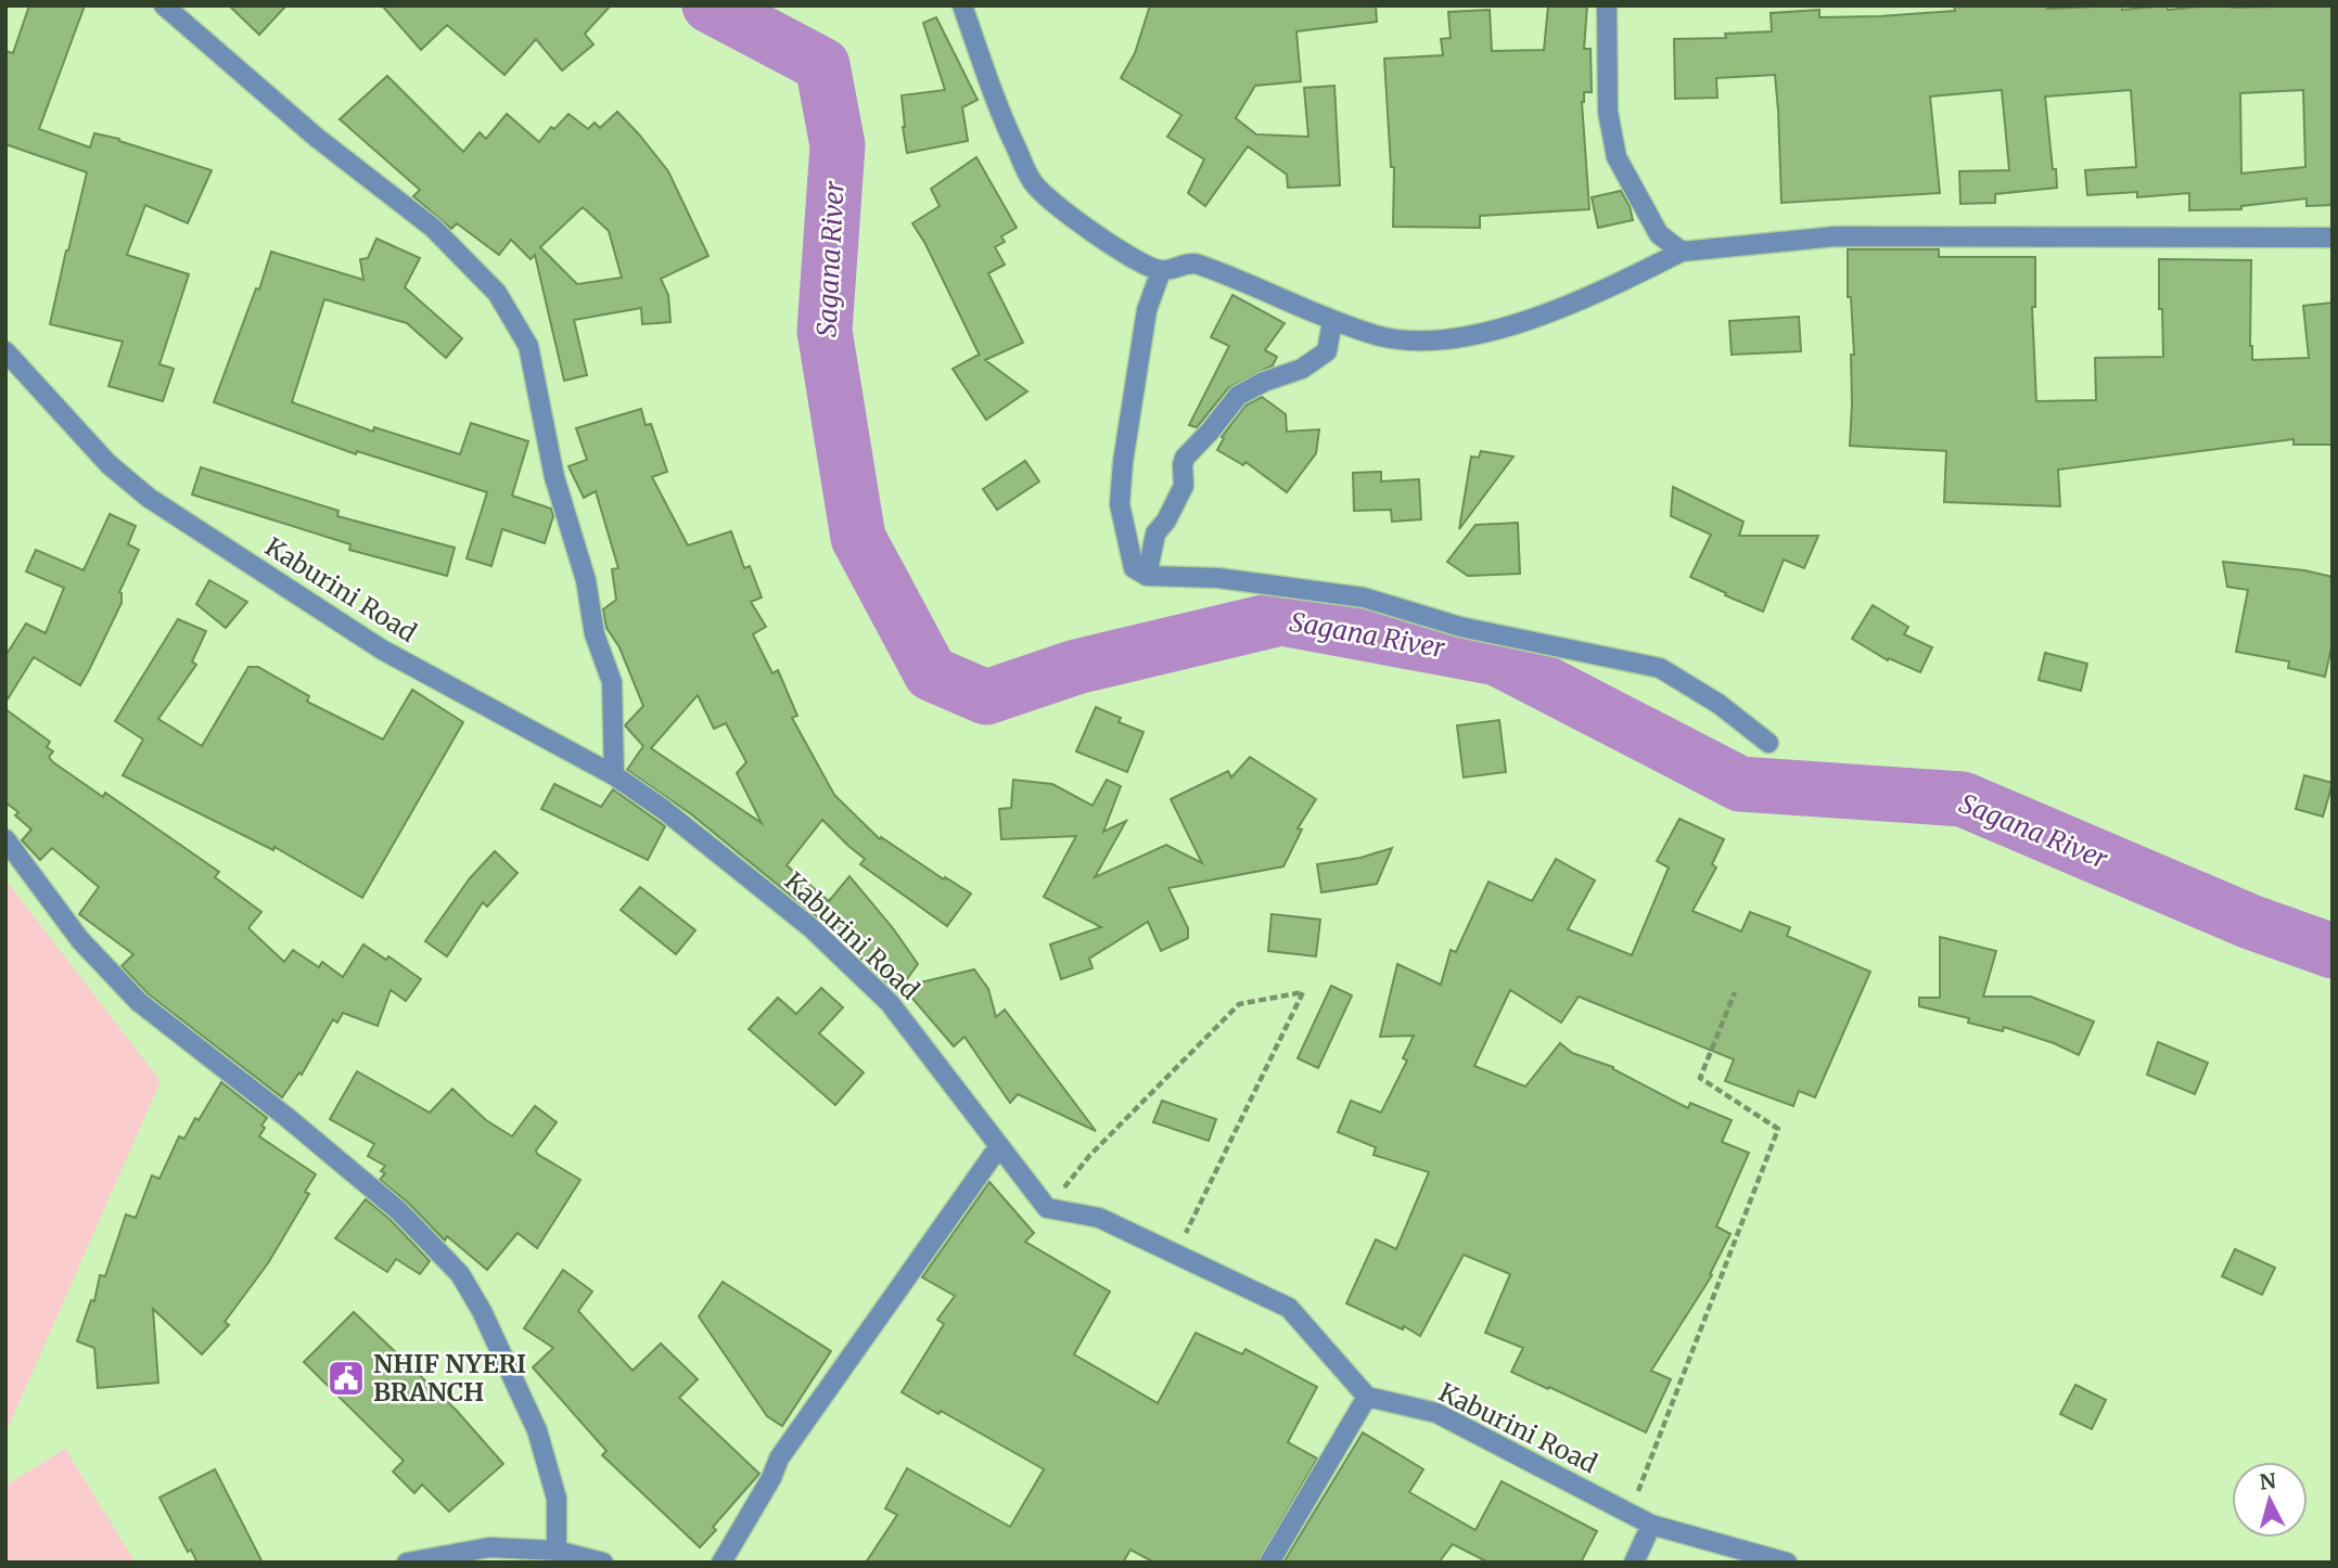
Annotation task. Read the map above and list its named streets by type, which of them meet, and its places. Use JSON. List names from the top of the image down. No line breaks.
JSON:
{"streets":{"street":["Kaburini Road"]},"water":["Sagana River"],"places":{"public building":["NHIF NYERI BRANCH"]},"north":"top"}
